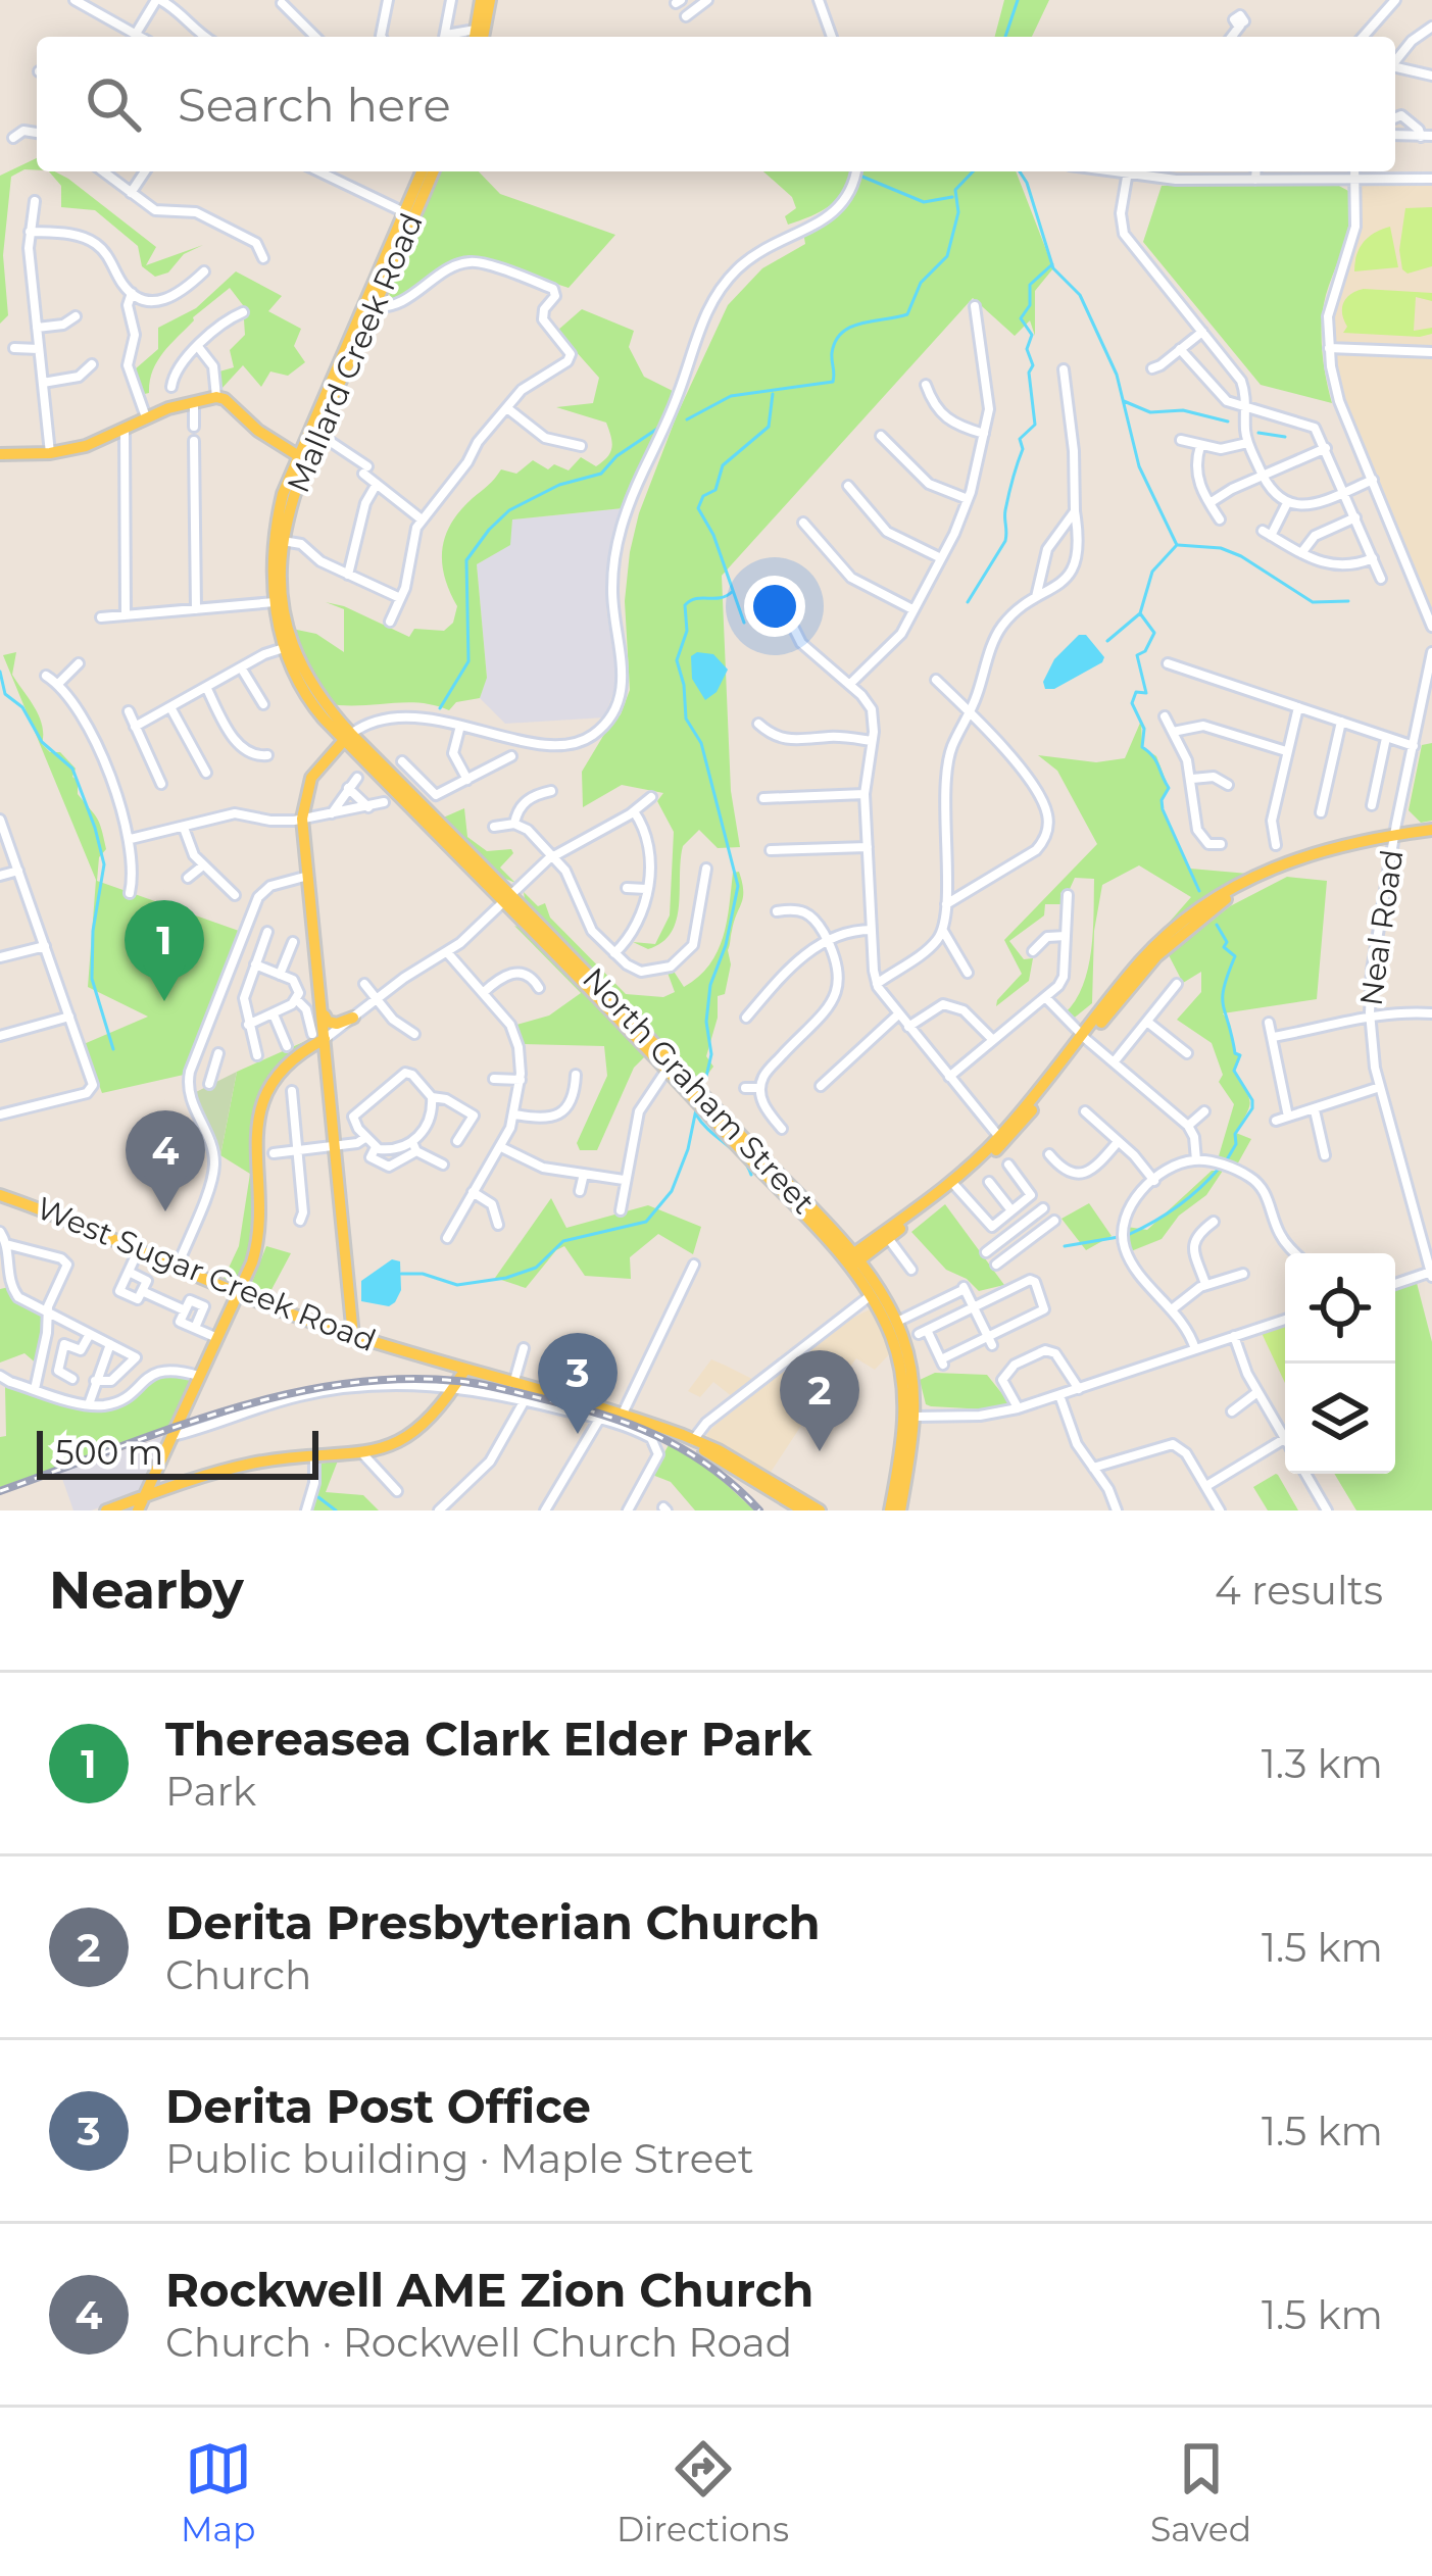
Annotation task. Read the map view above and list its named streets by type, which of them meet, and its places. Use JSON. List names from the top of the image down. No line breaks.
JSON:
{"streets":{"main road":["Mallard Creek Road","North Graham Street","West Sugar Creek Road"],"street":["Neal Road"]},"crossings":[["Mallard Creek Road","North Graham Street"]],"scale_bar":"500 m","page":{"search":"Search here","pins":["1","4","3","2"],"scale":"500 m","heading":["Nearby","4 results"],"list":[{"mark":"1","name":"Thereasea Clark Elder Park","note":"Park","value":"1.3 km"},{"mark":"2","name":"Derita Presbyterian Church","note":"Church","value":"1.5 km"},{"mark":"3","name":"Derita Post Office","note":"Public building · Maple Street","value":"1.5 km"},{"mark":"4","name":"Rockwell AME Zion Church","note":"Church · Rockwell Church Road","value":"1.5 km"}],"nav":["Map","Directions","Saved"]}}
